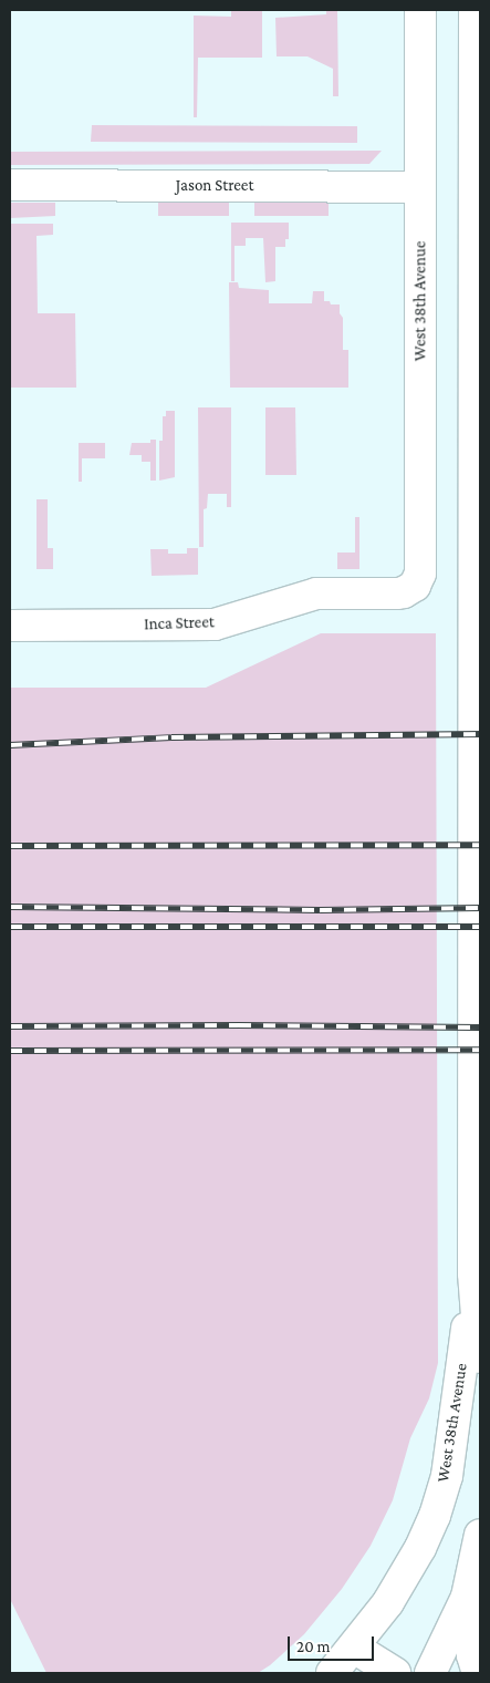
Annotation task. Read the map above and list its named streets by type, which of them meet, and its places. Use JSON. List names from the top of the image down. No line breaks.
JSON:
{"streets":{"main road":["Jason Street","West 38th Avenue","Inca Street"]},"crossings":[["Jason Street","West 38th Avenue"],["West 38th Avenue","Inca Street"]],"scale_bar":"20 m"}
